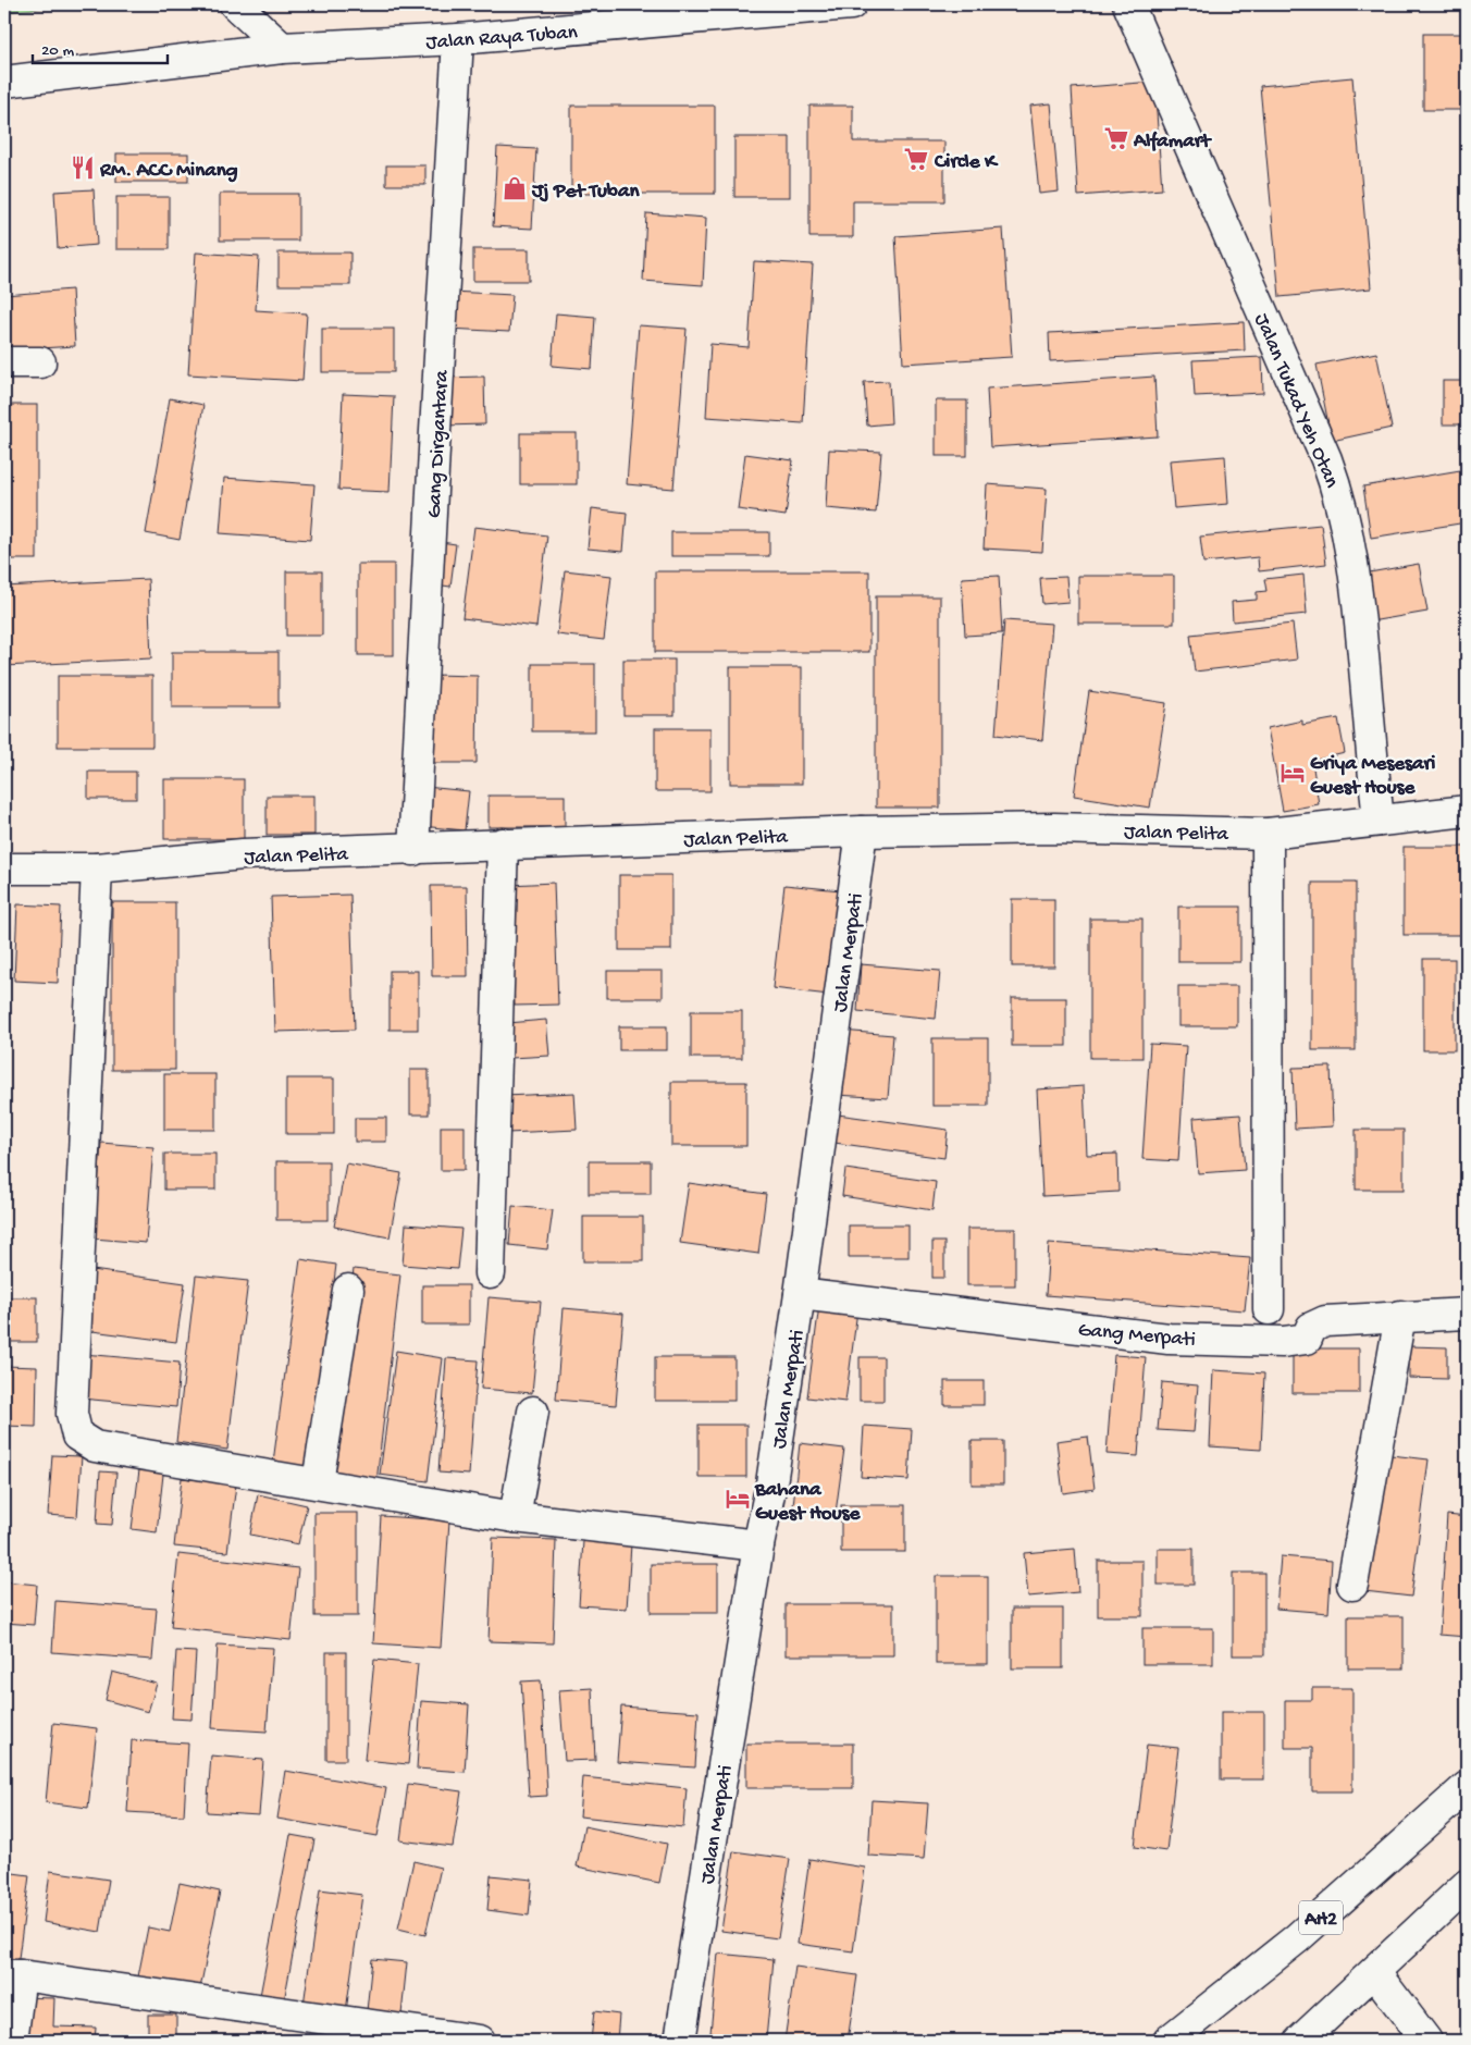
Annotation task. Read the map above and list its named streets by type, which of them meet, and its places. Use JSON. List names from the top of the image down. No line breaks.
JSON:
{"streets":{"main road":["Jalan Raya Tuban","Jalan Tukad Yeh Otan","Gang Dirgantara","Jalan Pelita","Jalan Merpati","Gang Merpati","AH2"]},"crossings":[["Jalan Raya Tuban","Gang Dirgantara"],["Jalan Tukad Yeh Otan","Jalan Pelita"],["Gang Dirgantara","Jalan Pelita"],["Jalan Pelita","Jalan Merpati"],["Jalan Merpati","Gang Merpati"]],"places":{"supermarket":["Alfamart","Circle K"],"restaurant":["RM. ACC Minang"],"shop":["Jj Pet Tuban"],"hotel":["Griya Mesesari Guest House","Bahana Guest House"]},"scale_bar":"20 m"}
